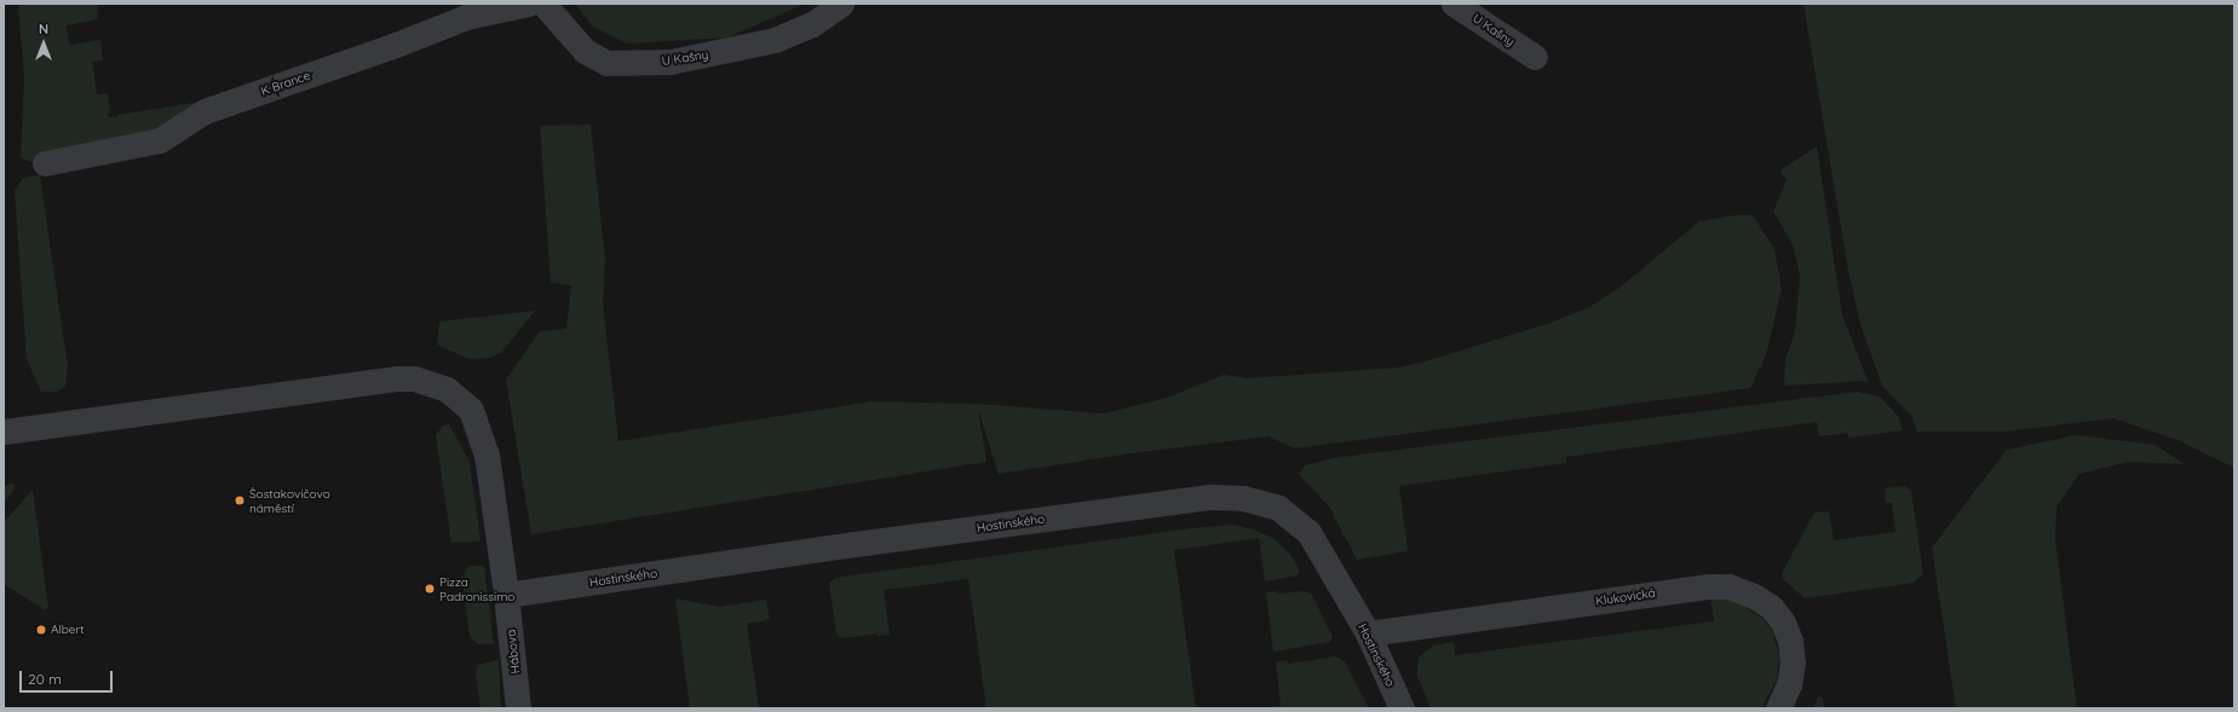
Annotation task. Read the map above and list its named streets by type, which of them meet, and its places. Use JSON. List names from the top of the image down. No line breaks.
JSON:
{"streets":{"street":["U Kašny","K Brance","Hostinského","Klukovická","Hábova"]},"crossings":[["Hostinského","Klukovická"],["Hostinského","Hábova"]],"places":["Šostakovičovo náměstí","Pizza Padronissimo","Albert"],"scale_bar":"20 m","north":"top"}
